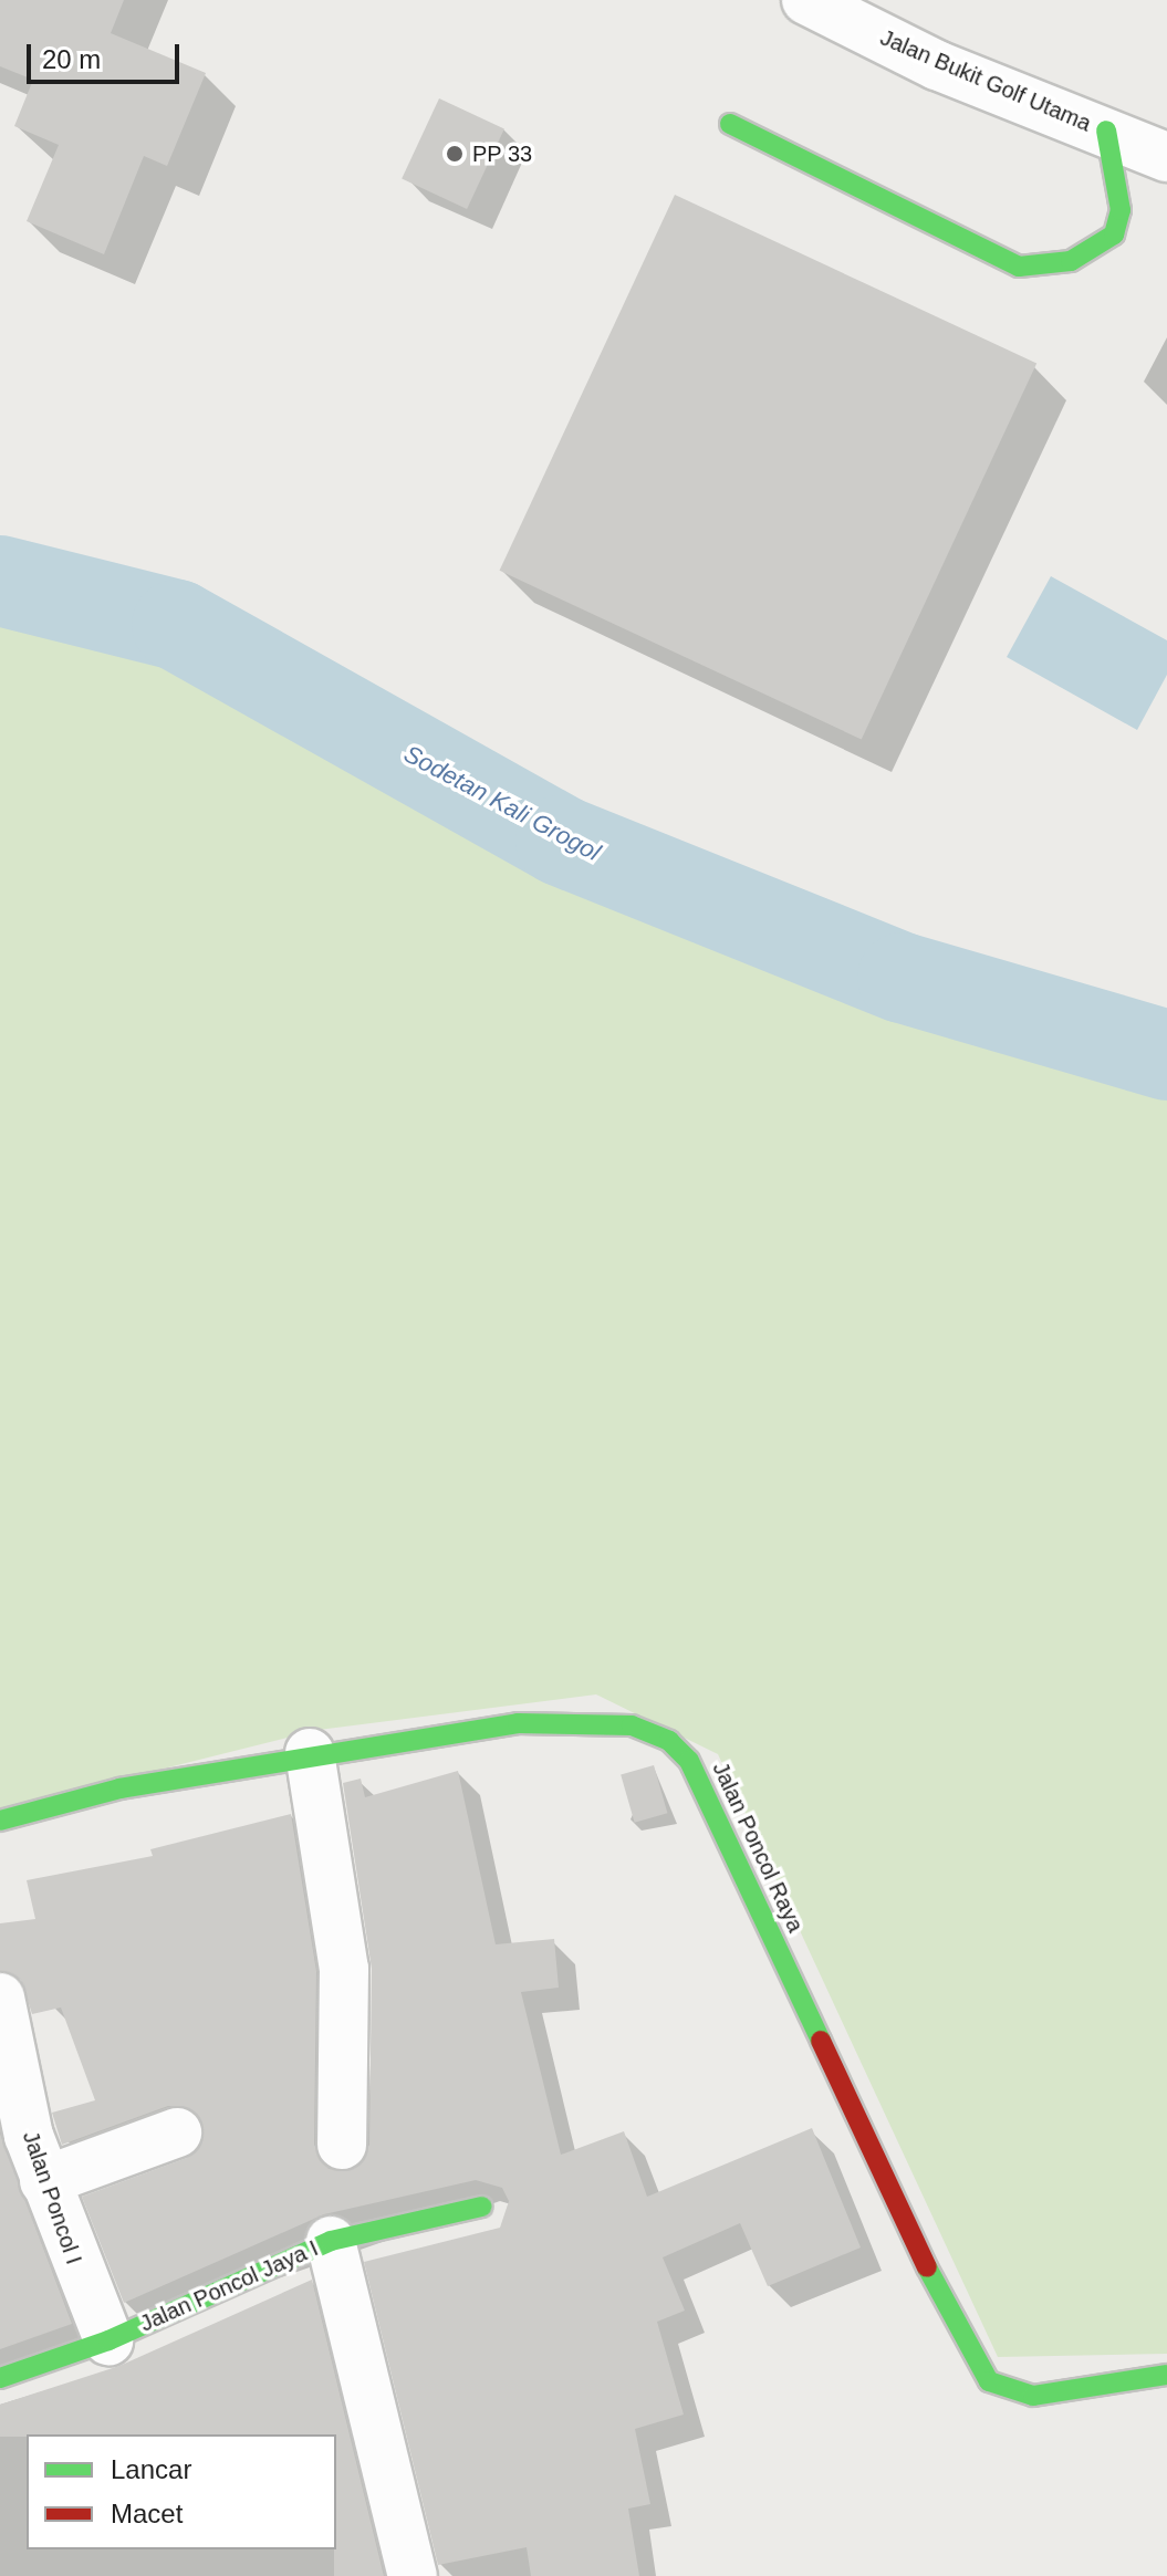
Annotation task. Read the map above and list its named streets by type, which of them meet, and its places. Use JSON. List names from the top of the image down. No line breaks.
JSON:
{"streets":{"street":["Jalan Bukit Golf Utama","Jalan Poncol Raya","Jalan Poncol I","Jalan Poncol Jaya I"]},"crossings":[["Jalan Poncol I","Jalan Poncol Jaya I"]],"water":["Sodetan Kali Grogol"],"places":["PP 33"],"legend":["Lancar","Macet"],"scale_bar":"20 m"}
